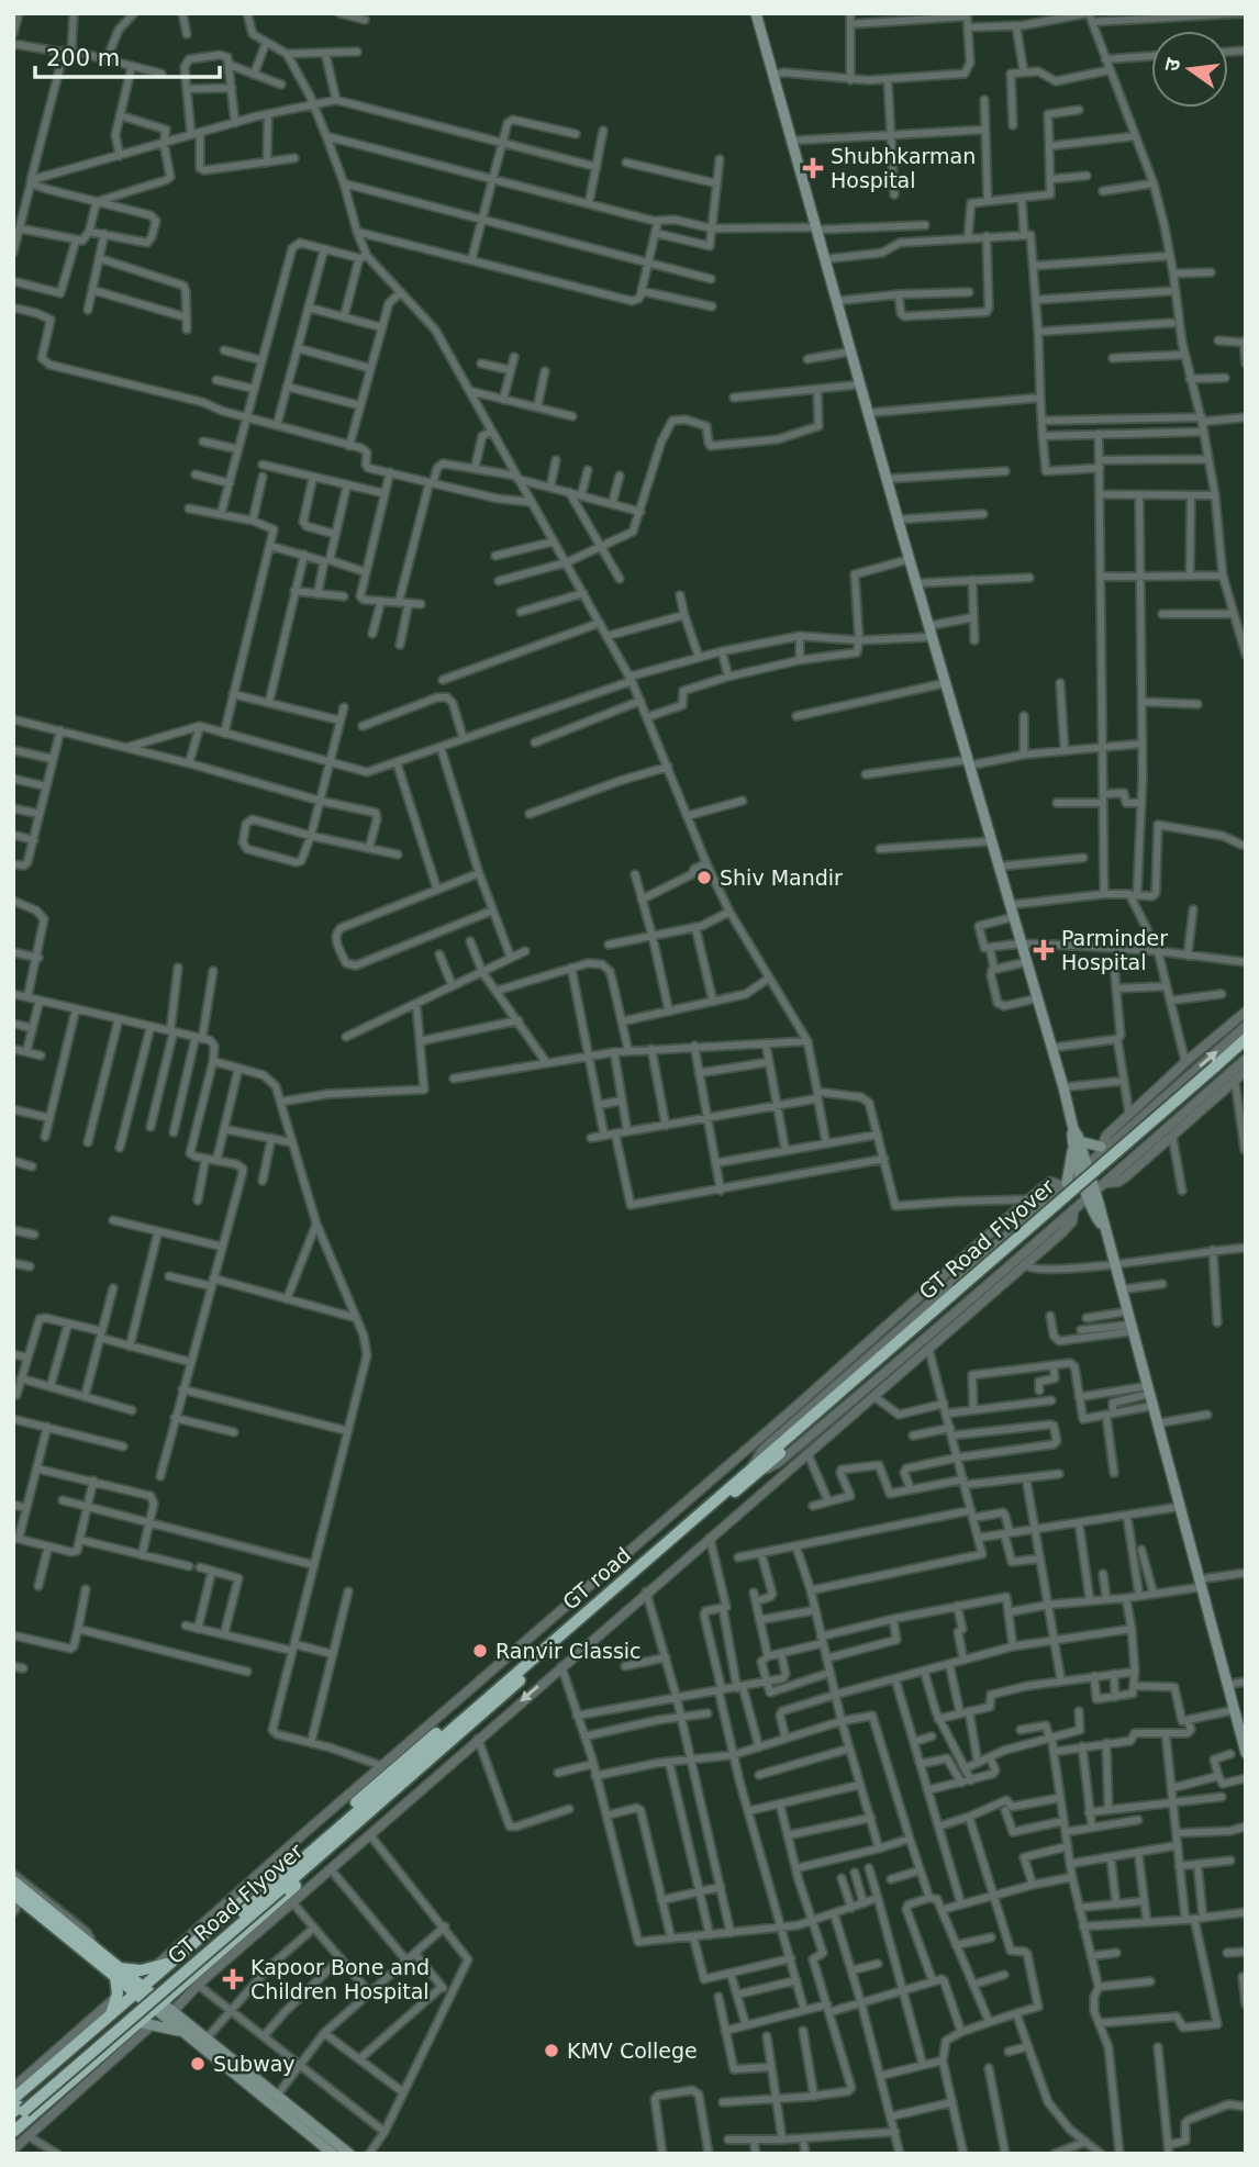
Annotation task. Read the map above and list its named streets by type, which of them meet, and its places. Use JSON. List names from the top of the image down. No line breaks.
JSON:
{"streets":{"highway":["GT Road Flyover","GT road"]},"crossings":[["GT Road Flyover","GT road"]],"places":{"health":["Shubhkarman Hospital","Parminder Hospital","Kapoor Bone and Children Hospital"],"other":["Shiv Mandir","Ranvir Classic","KMV College","Subway"]},"scale_bar":"200 m","north":"left"}
